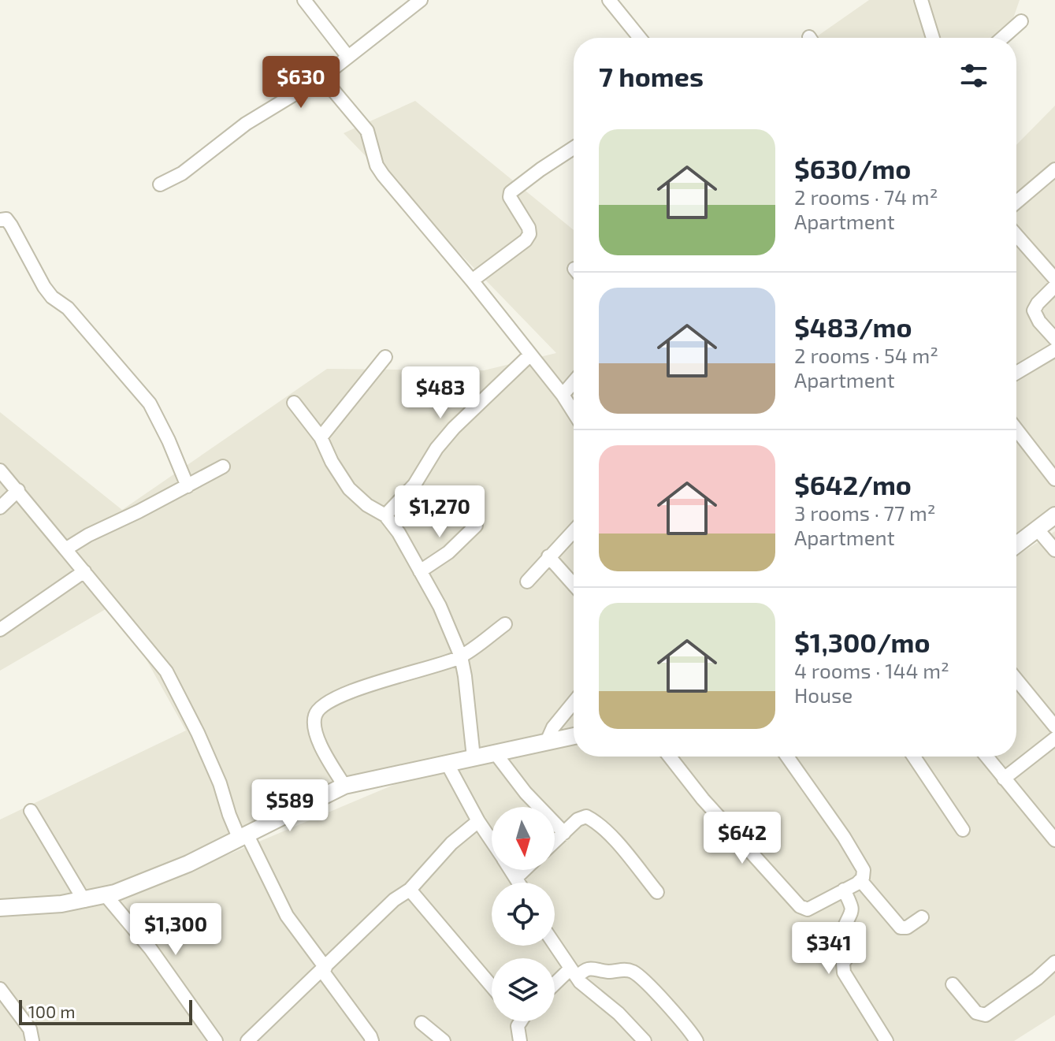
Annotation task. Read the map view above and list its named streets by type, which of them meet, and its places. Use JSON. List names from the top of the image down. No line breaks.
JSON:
{"scale_bar":"100 m","north":"bottom","page":{"heading":"7 homes","price":["$630","$483","$1,270","$589","$642","$1,300","$341"],"list":[{"name":"$630/mo","note":"2 rooms · 74 m² · Apartment"},{"name":"$483/mo","note":"2 rooms · 54 m² · Apartment"},{"name":"$642/mo","note":"3 rooms · 77 m² · Apartment"},{"name":"$1,300/mo","note":"4 rooms · 144 m² · House"}],"scale":"100 m"}}
